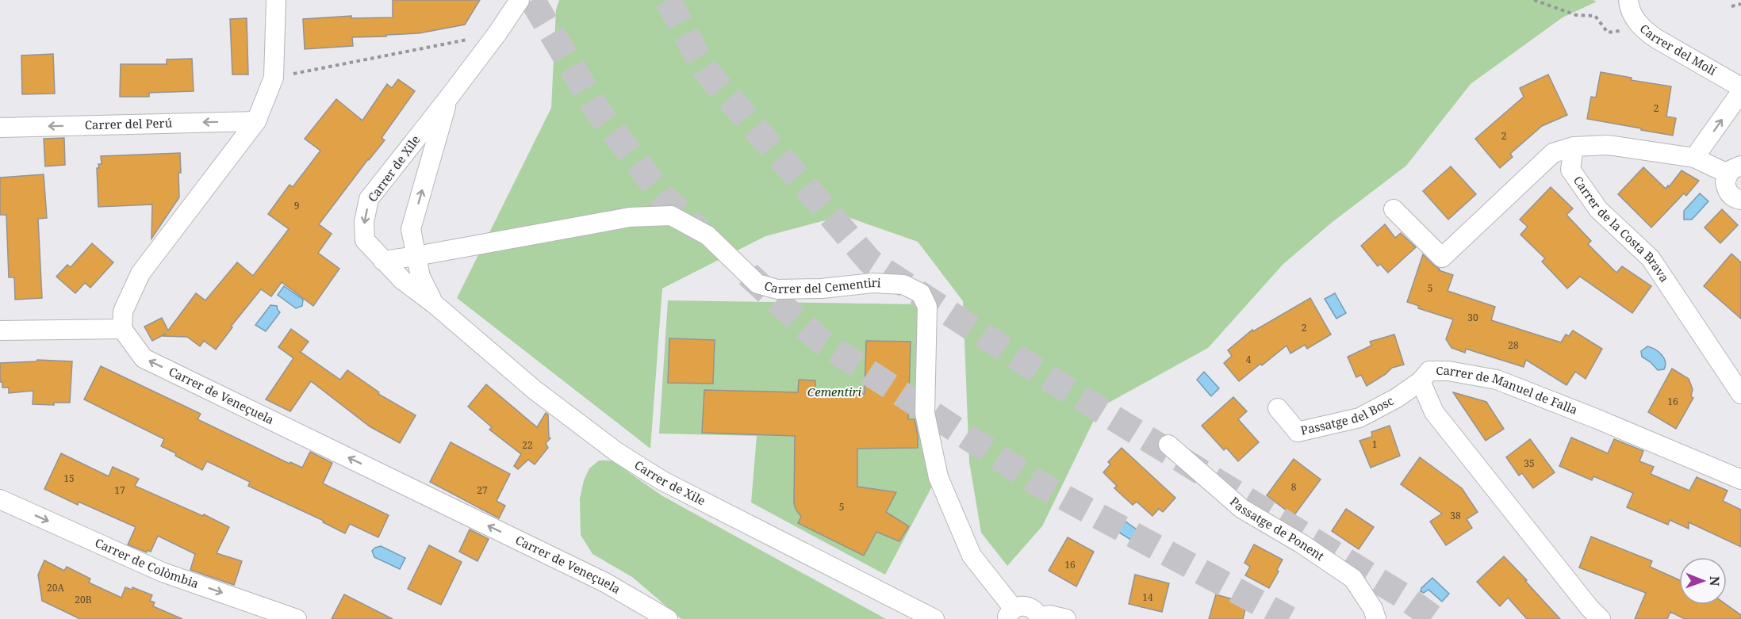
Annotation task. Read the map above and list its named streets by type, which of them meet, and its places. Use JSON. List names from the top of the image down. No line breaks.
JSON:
{"streets":{"street":["Carrer del Molí","Carrer del Perú","Carrer de Xile","Carrer de la Costa Brava","Carrer del Cementiri","Carrer de Manuel de Falla","Carrer de Veneçuela","Passatge del Bosc","Passatge de Ponent","Carrer de Colòmbia"]},"crossings":[["Carrer de Xile","Carrer del Cementiri"],["Carrer de Manuel de Falla","Passatge del Bosc"]],"one_way":["Carrer del Perú","Carrer de Veneçuela","Carrer de Colòmbia"],"parks":["Cementiri"],"house_numbers":["2","2","9","5","30","2","28","4","16","1","22","35","15","8","17","27","5","38","16","20A","14","20B"],"north":"right"}
